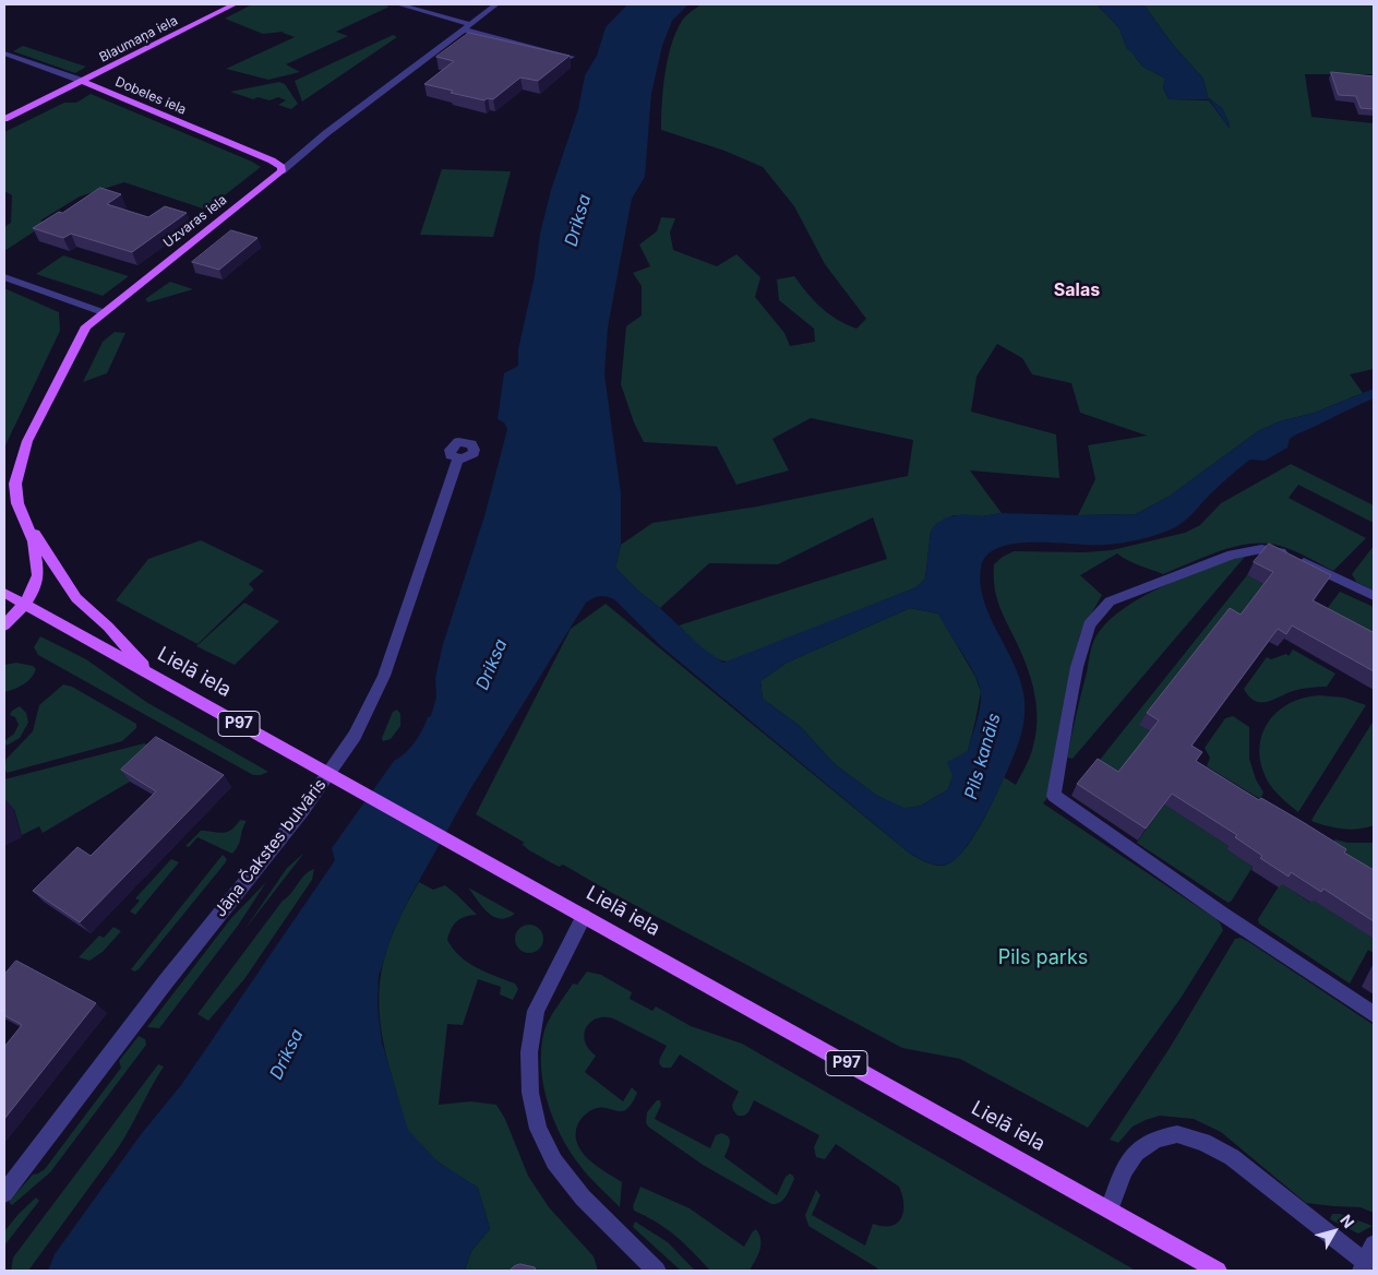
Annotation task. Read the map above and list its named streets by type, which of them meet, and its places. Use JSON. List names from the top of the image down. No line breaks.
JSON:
{"streets":{"main road":["Blaumaņa iela","Dobeles iela","Uzvaras iela","Lielā iela","P97"],"street":["Jāņa Čakstes bulvāris"]},"crossings":[["Blaumaņa iela","Dobeles iela"],["Dobeles iela","Uzvaras iela"],["Uzvaras iela","Lielā iela"],["Lielā iela","Jāņa Čakstes bulvāris"]],"districts":["Salas"],"water":["Driksa","Pils kanāls"],"parks":["Pils parks"],"north":"top right"}
